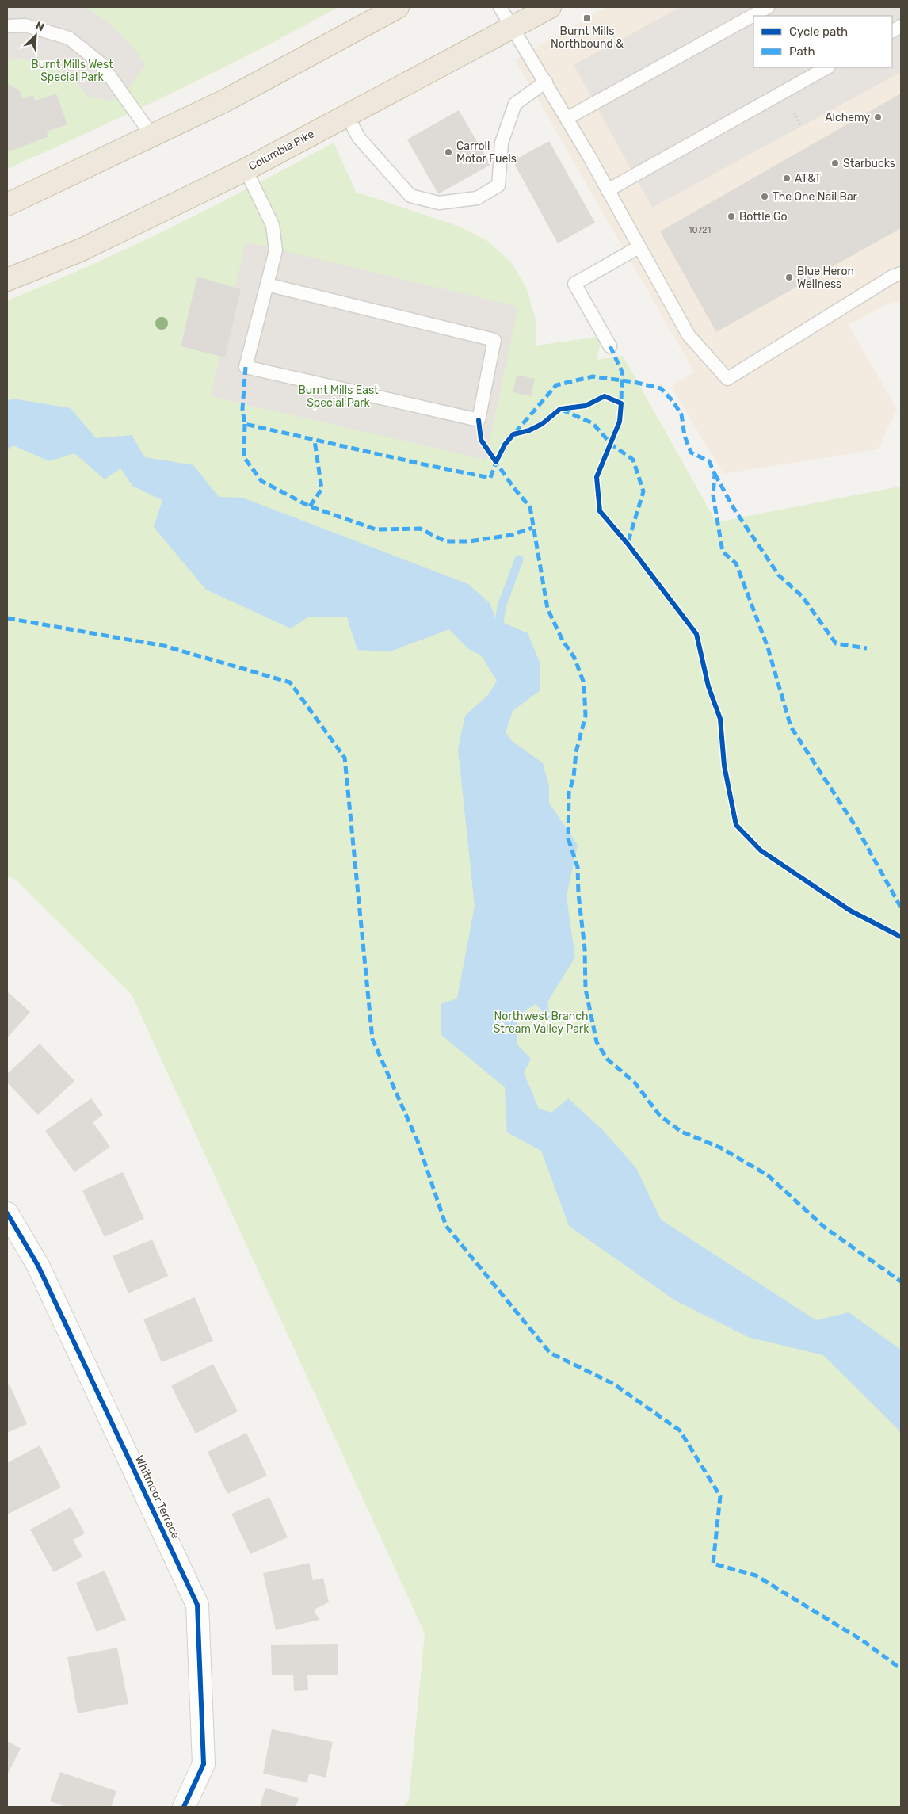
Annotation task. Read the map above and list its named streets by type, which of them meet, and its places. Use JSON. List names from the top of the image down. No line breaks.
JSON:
{"streets":{"highway":["Columbia Pike"],"street":["Whitmoor Terrace"]},"parks":["Burnt Mills West Special Park","Burnt Mills East Special Park","Northwest Branch Stream Valley Park"],"places":{"transit":["Burnt Mills Northbound &"],"other":["Alchemy","Carroll Motor Fuels","Starbucks","AT&T","The One Nail Bar","Bottle Go","Blue Heron Wellness"]},"house_numbers":["10721"],"legend":["Cycle path","Path"],"north":"top right"}
